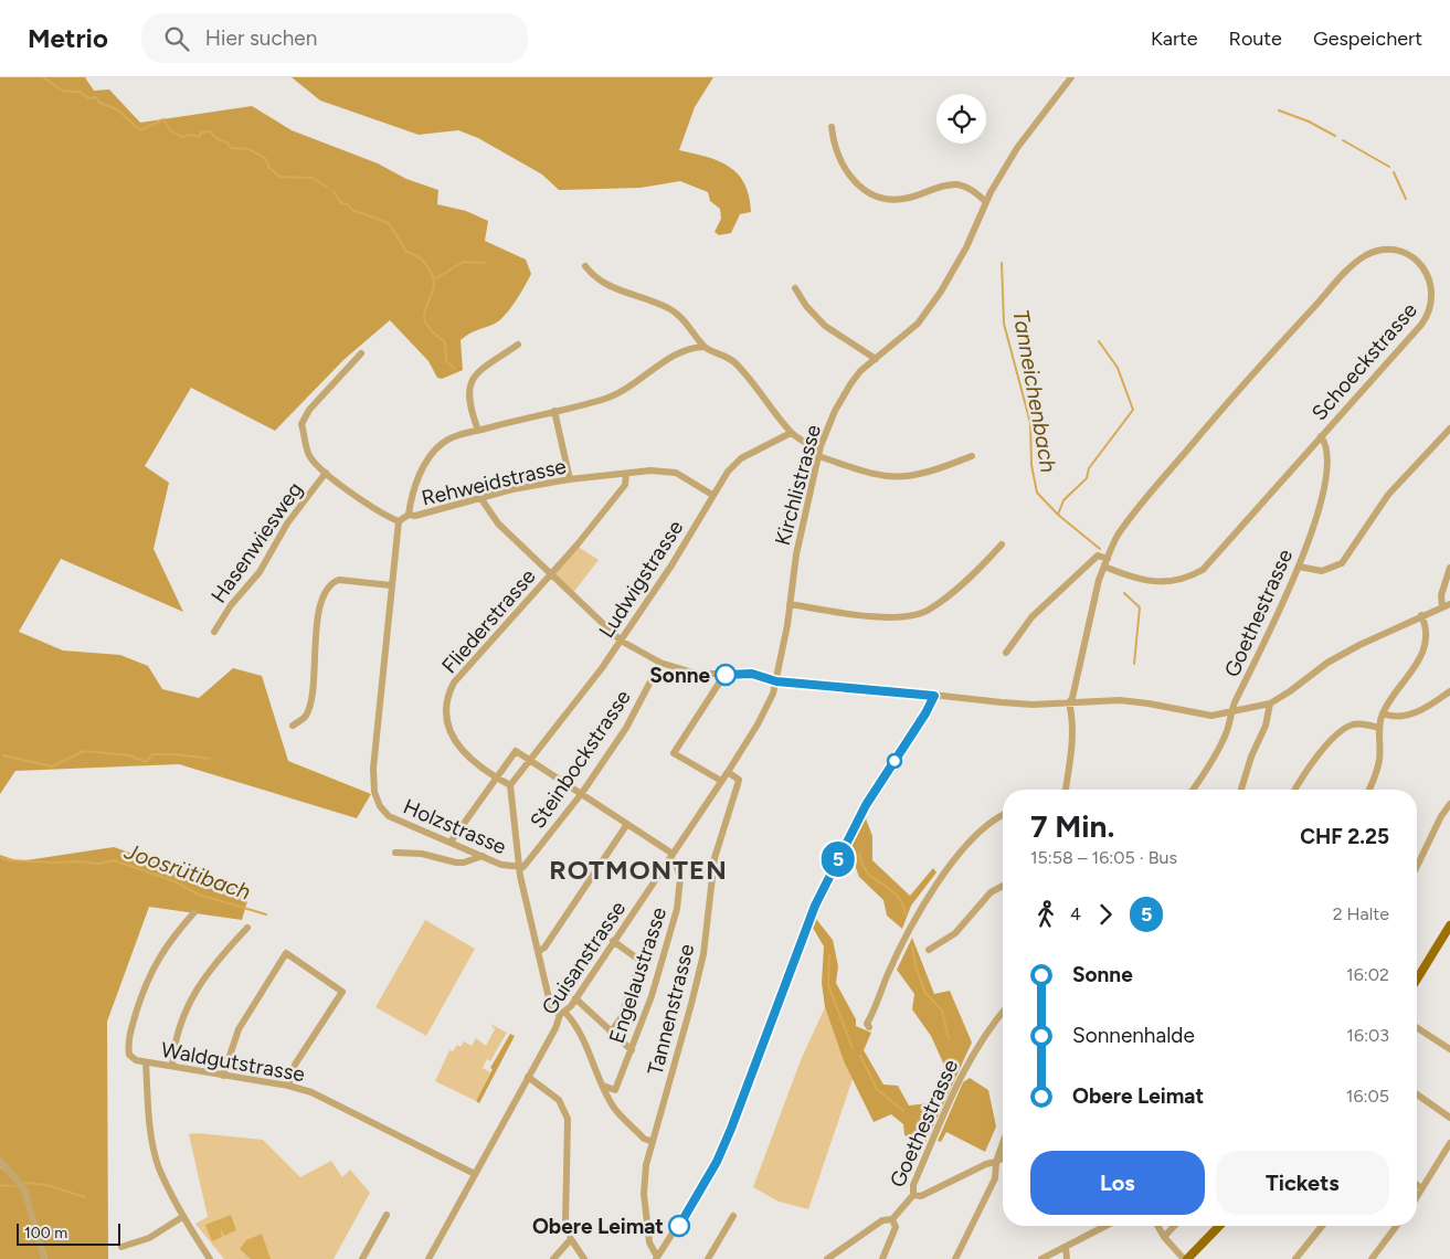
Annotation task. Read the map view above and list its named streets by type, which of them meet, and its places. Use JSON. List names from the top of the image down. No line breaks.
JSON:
{"streets":{"street":["Schoeckstrasse","Rehweidstrasse","Kirchlistrasse","Hasenwiesweg","Ludwigstrasse","Goethestrasse","Fliederstrasse","Steinbockstrasse","Holzstrasse","Guisanstrasse","Engelaustrasse","Tannenstrasse","Waldgutstrasse"]},"crossings":[["Schoeckstrasse","Goethestrasse"],["Rehweidstrasse","Ludwigstrasse"],["Rehweidstrasse","Fliederstrasse"],["Kirchlistrasse","Guisanstrasse"],["Ludwigstrasse","Fliederstrasse"],["Steinbockstrasse","Holzstrasse"],["Holzstrasse","Guisanstrasse"],["Holzstrasse","Engelaustrasse"],["Holzstrasse","Tannenstrasse"],["Guisanstrasse","Engelaustrasse"],["Guisanstrasse","Tannenstrasse"],["Guisanstrasse","Waldgutstrasse"]],"districts":["ROTMONTEN"],"water":["Tanneichenbach","Joosrütibach"],"places":["Sonne","Obere Leimat"],"lines":["bus line 5"],"scale_bar":"100 m","page":{"header":"Metrio","search":"Hier suchen","nav":["Karte","Route","Gespeichert"],"on_map":"5","heading":["7 Min.","15:58 – 16:05 · Bus","CHF 2.25"],"legs":["4","5","2 Halte"],"list":[{"name":"Sonne","value":"16:02"},{"name":"Sonnenhalde","value":"16:03"},{"name":"Obere Leimat","value":"16:05"}],"buttons":["Los","Tickets"],"scale":"100 m"}}
